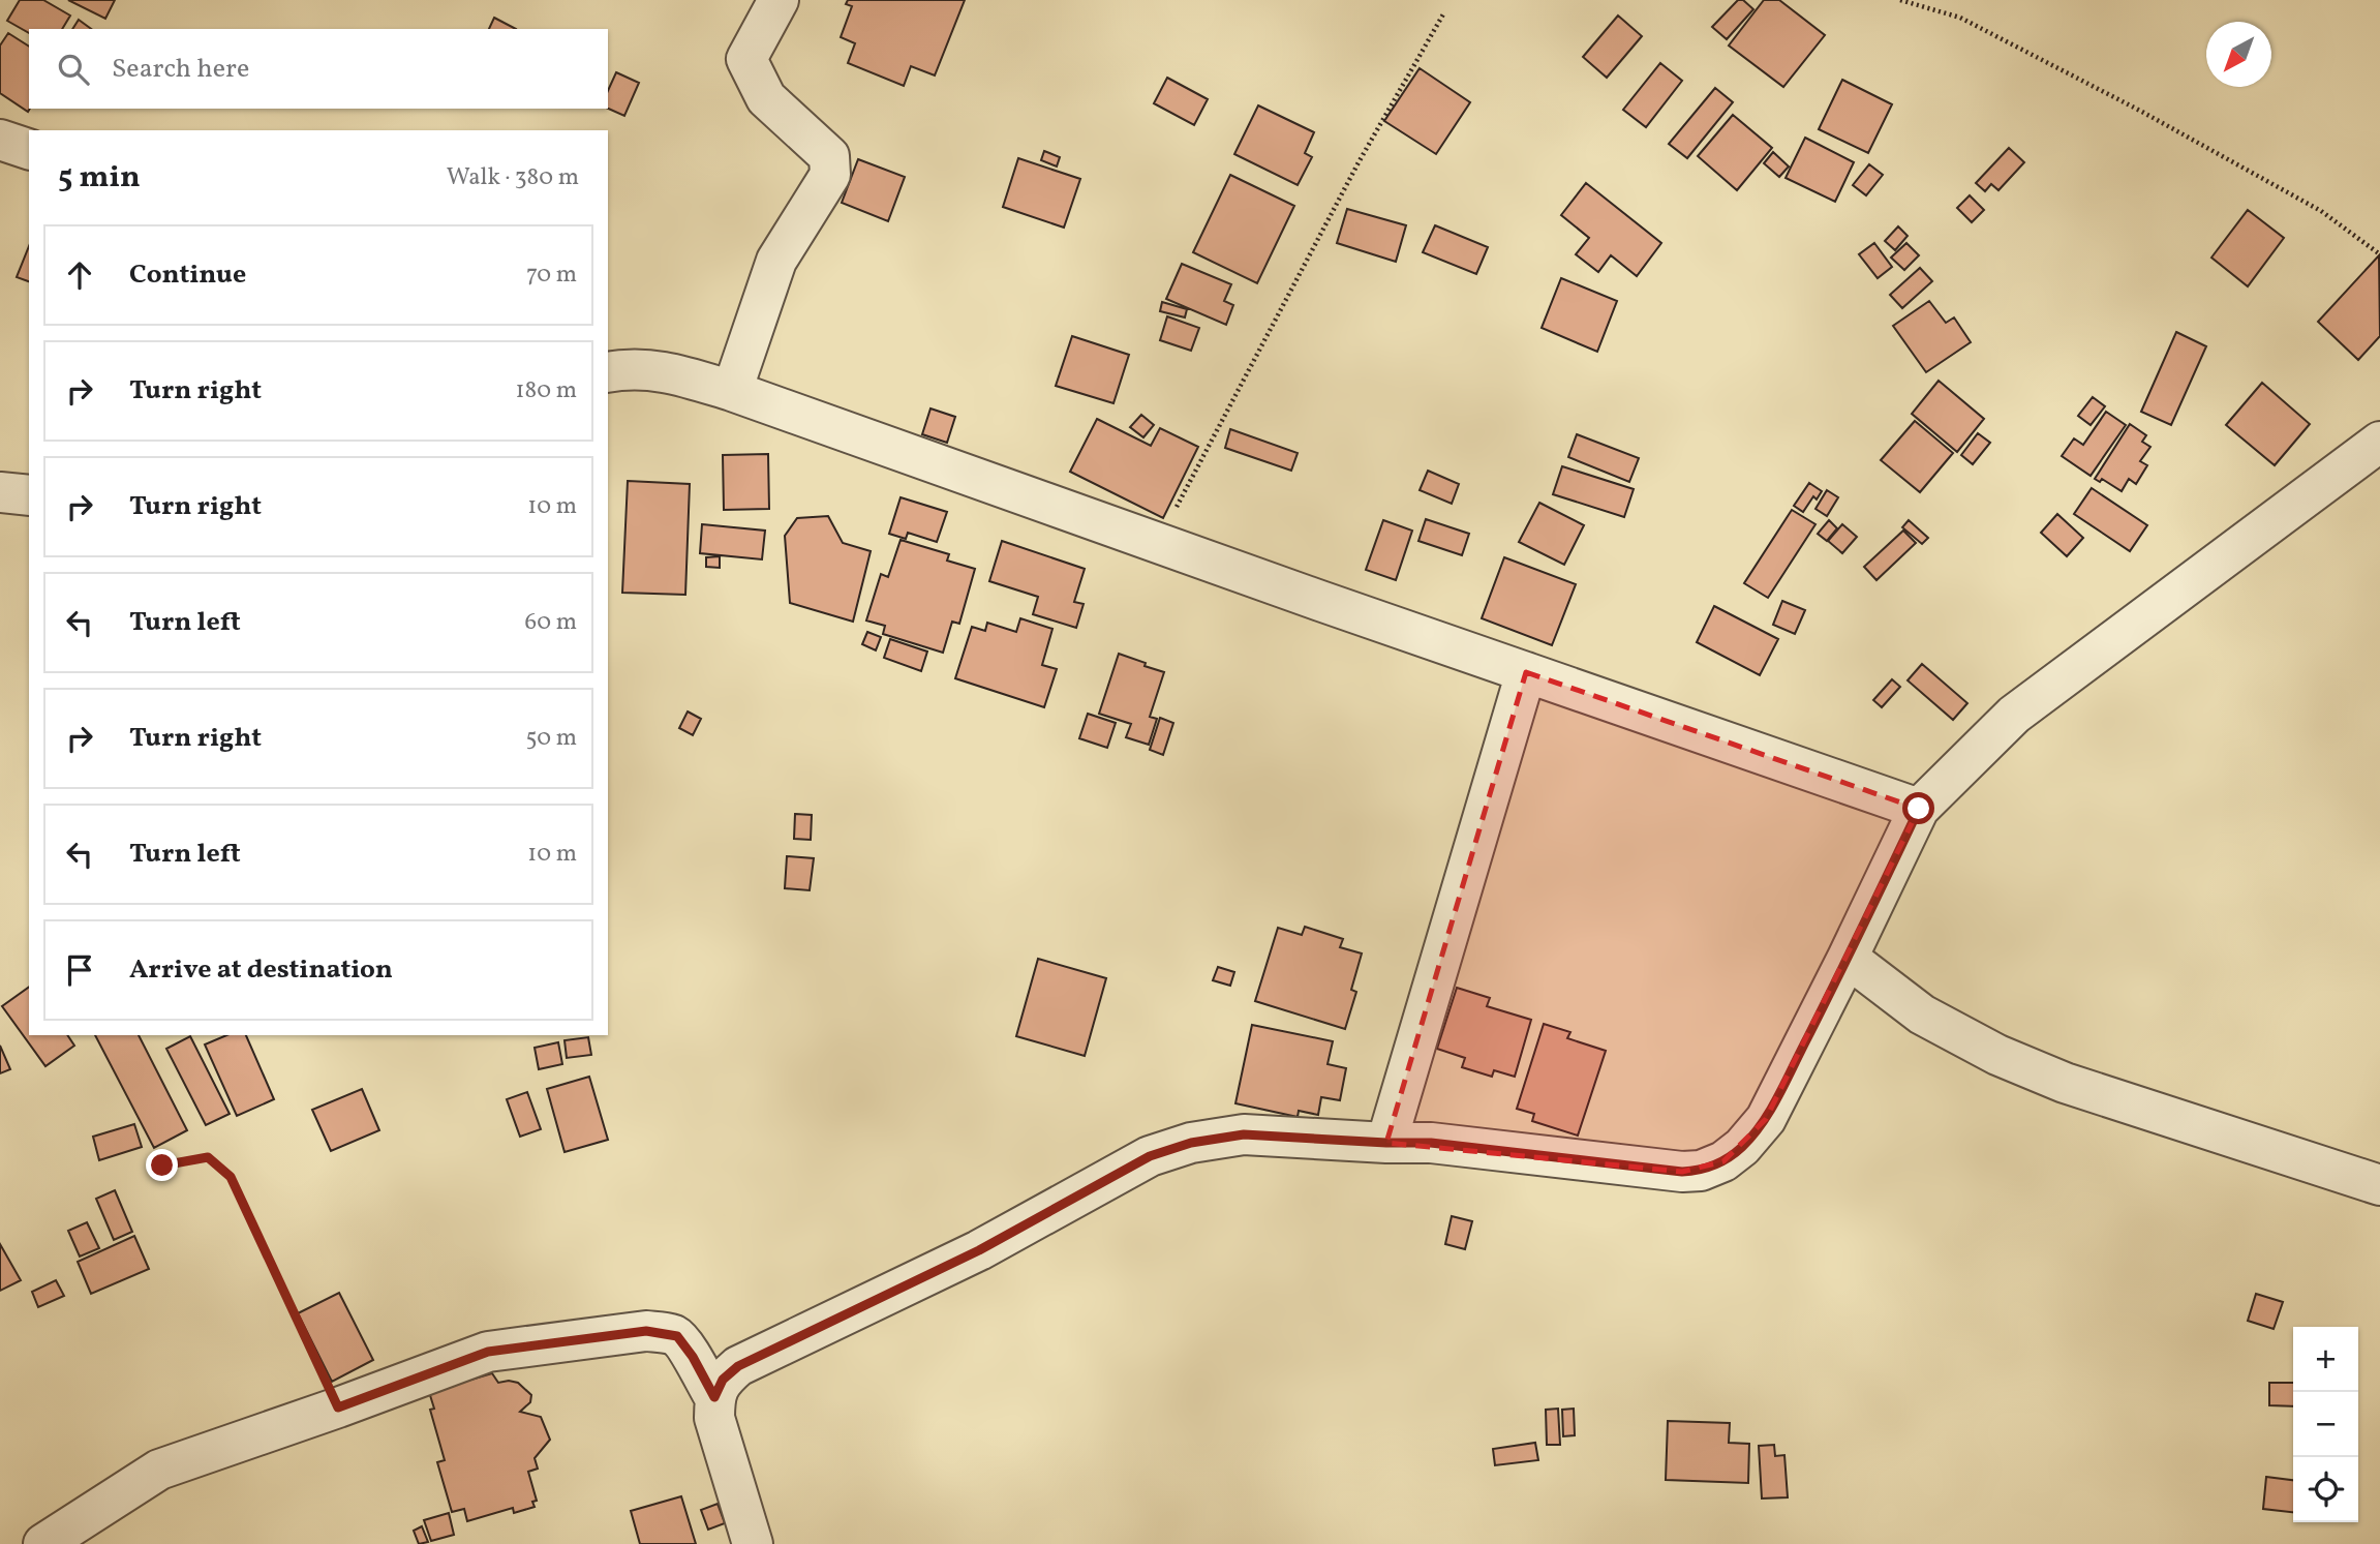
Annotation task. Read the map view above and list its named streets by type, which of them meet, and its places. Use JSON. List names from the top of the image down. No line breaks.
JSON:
{"north":"bottom left","page":{"search":"Search here","heading":["5 min","Walk · 380 m"],"list":[["Continue","70 m"],["Turn right","180 m"],["Turn right","10 m"],["Turn left","60 m"],["Turn right","50 m"],["Turn left","10 m"],"Arrive at destination"],"map_buttons":["+","−"]}}
